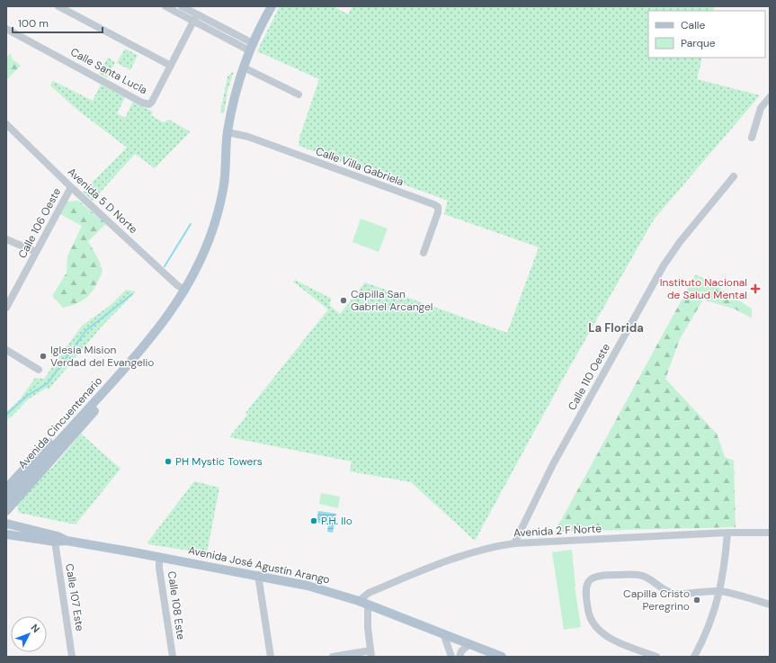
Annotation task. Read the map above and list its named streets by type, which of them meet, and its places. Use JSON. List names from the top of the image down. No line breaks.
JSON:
{"streets":{"main road":["Avenida Cincuentenario","Avenida José Agustín Arango"],"street":["Calle Santa Lucía","Calle Villa Gabriela","Avenida 5 D Norte","Calle 106 Oeste","Calle 110 Oeste","Avenida 2 F Norte","Calle 107 Este","Calle 108 Este"]},"crossings":[["Calle Villa Gabriela","Avenida Cincuentenario"],["Avenida 5 D Norte","Calle 106 Oeste"],["Avenida 5 D Norte","Avenida Cincuentenario"],["Calle 110 Oeste","Avenida 2 F Norte"],["Avenida 2 F Norte","Avenida José Agustín Arango"],["Avenida José Agustín Arango","Calle 107 Este"],["Avenida José Agustín Arango","Calle 108 Este"]],"districts":["La Florida"],"places":{"health":["Instituto Nacional de Salud Mental"],"other":["Capilla San Gabriel Arcangel","Iglesia Mision Verdad del Evangelio","PH Mystic Towers","P.H. Ilo","Capilla Cristo Peregrino"]},"legend":["Calle","Parque"],"scale_bar":"100 m","north":"top right"}
